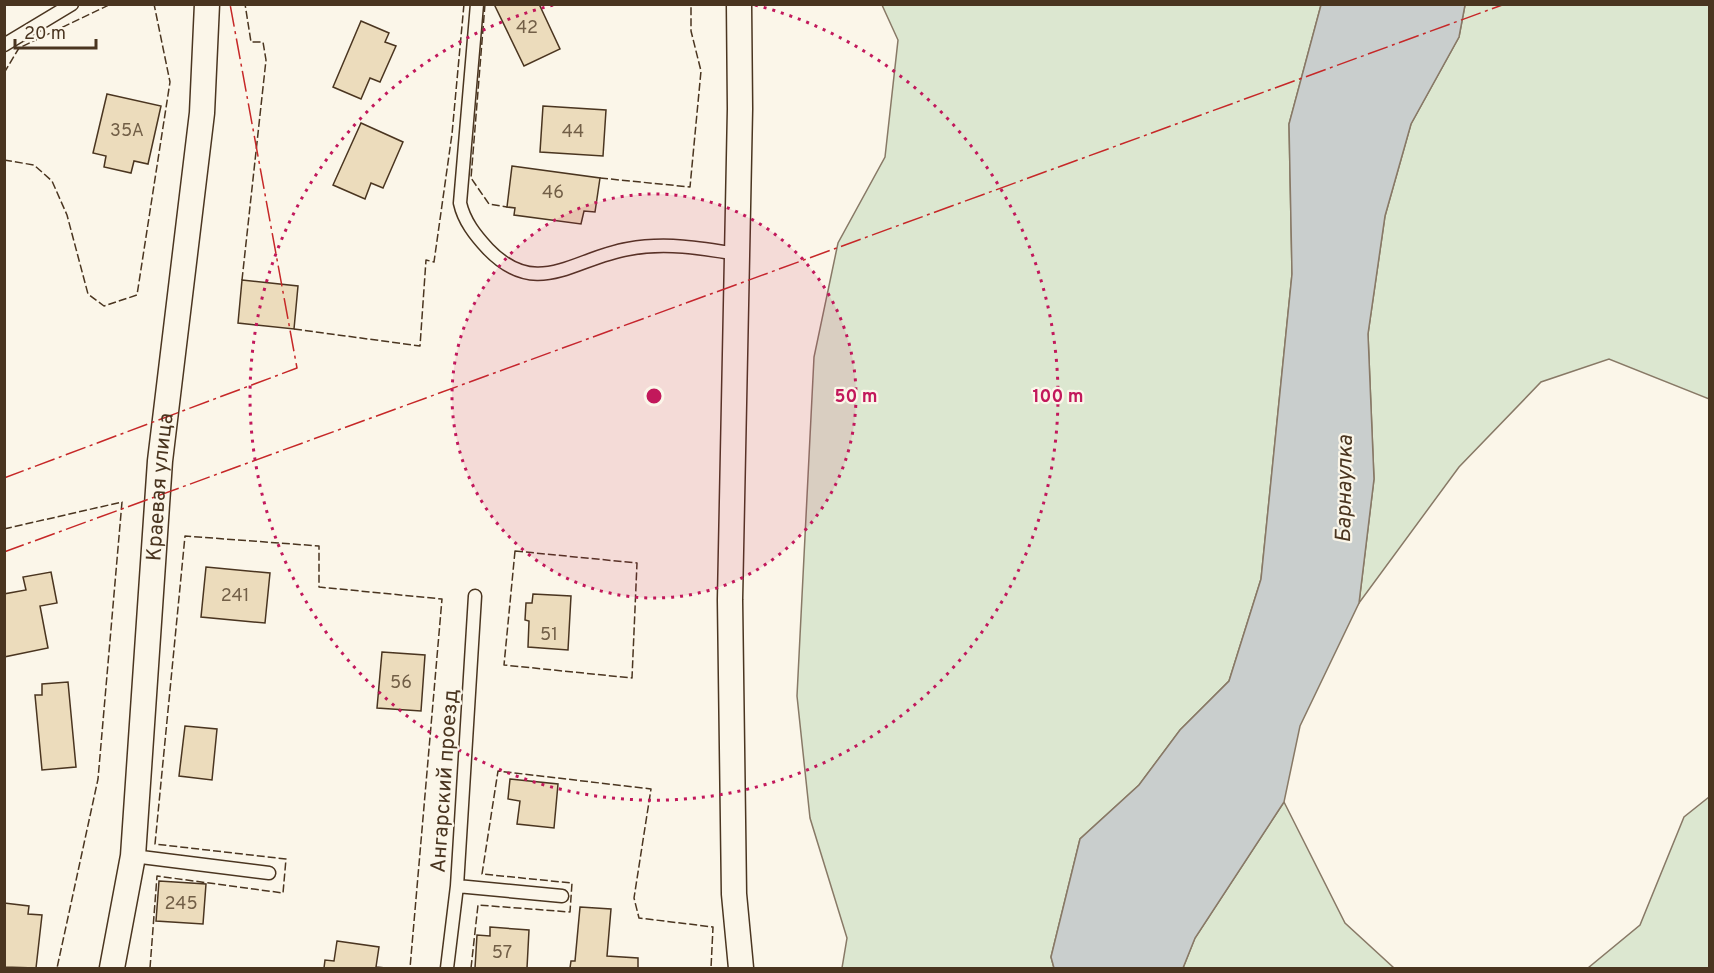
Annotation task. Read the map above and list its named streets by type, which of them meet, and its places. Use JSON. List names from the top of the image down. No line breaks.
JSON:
{"streets":{"street":["Краевая улица"],"lane":["Ангарский проезд"]},"water":["Барнаулка"],"house_numbers":["42","35А","44","46","241","51","56","245","57"],"scale_bar":"20 m","rings":["50 m","100 m"]}
